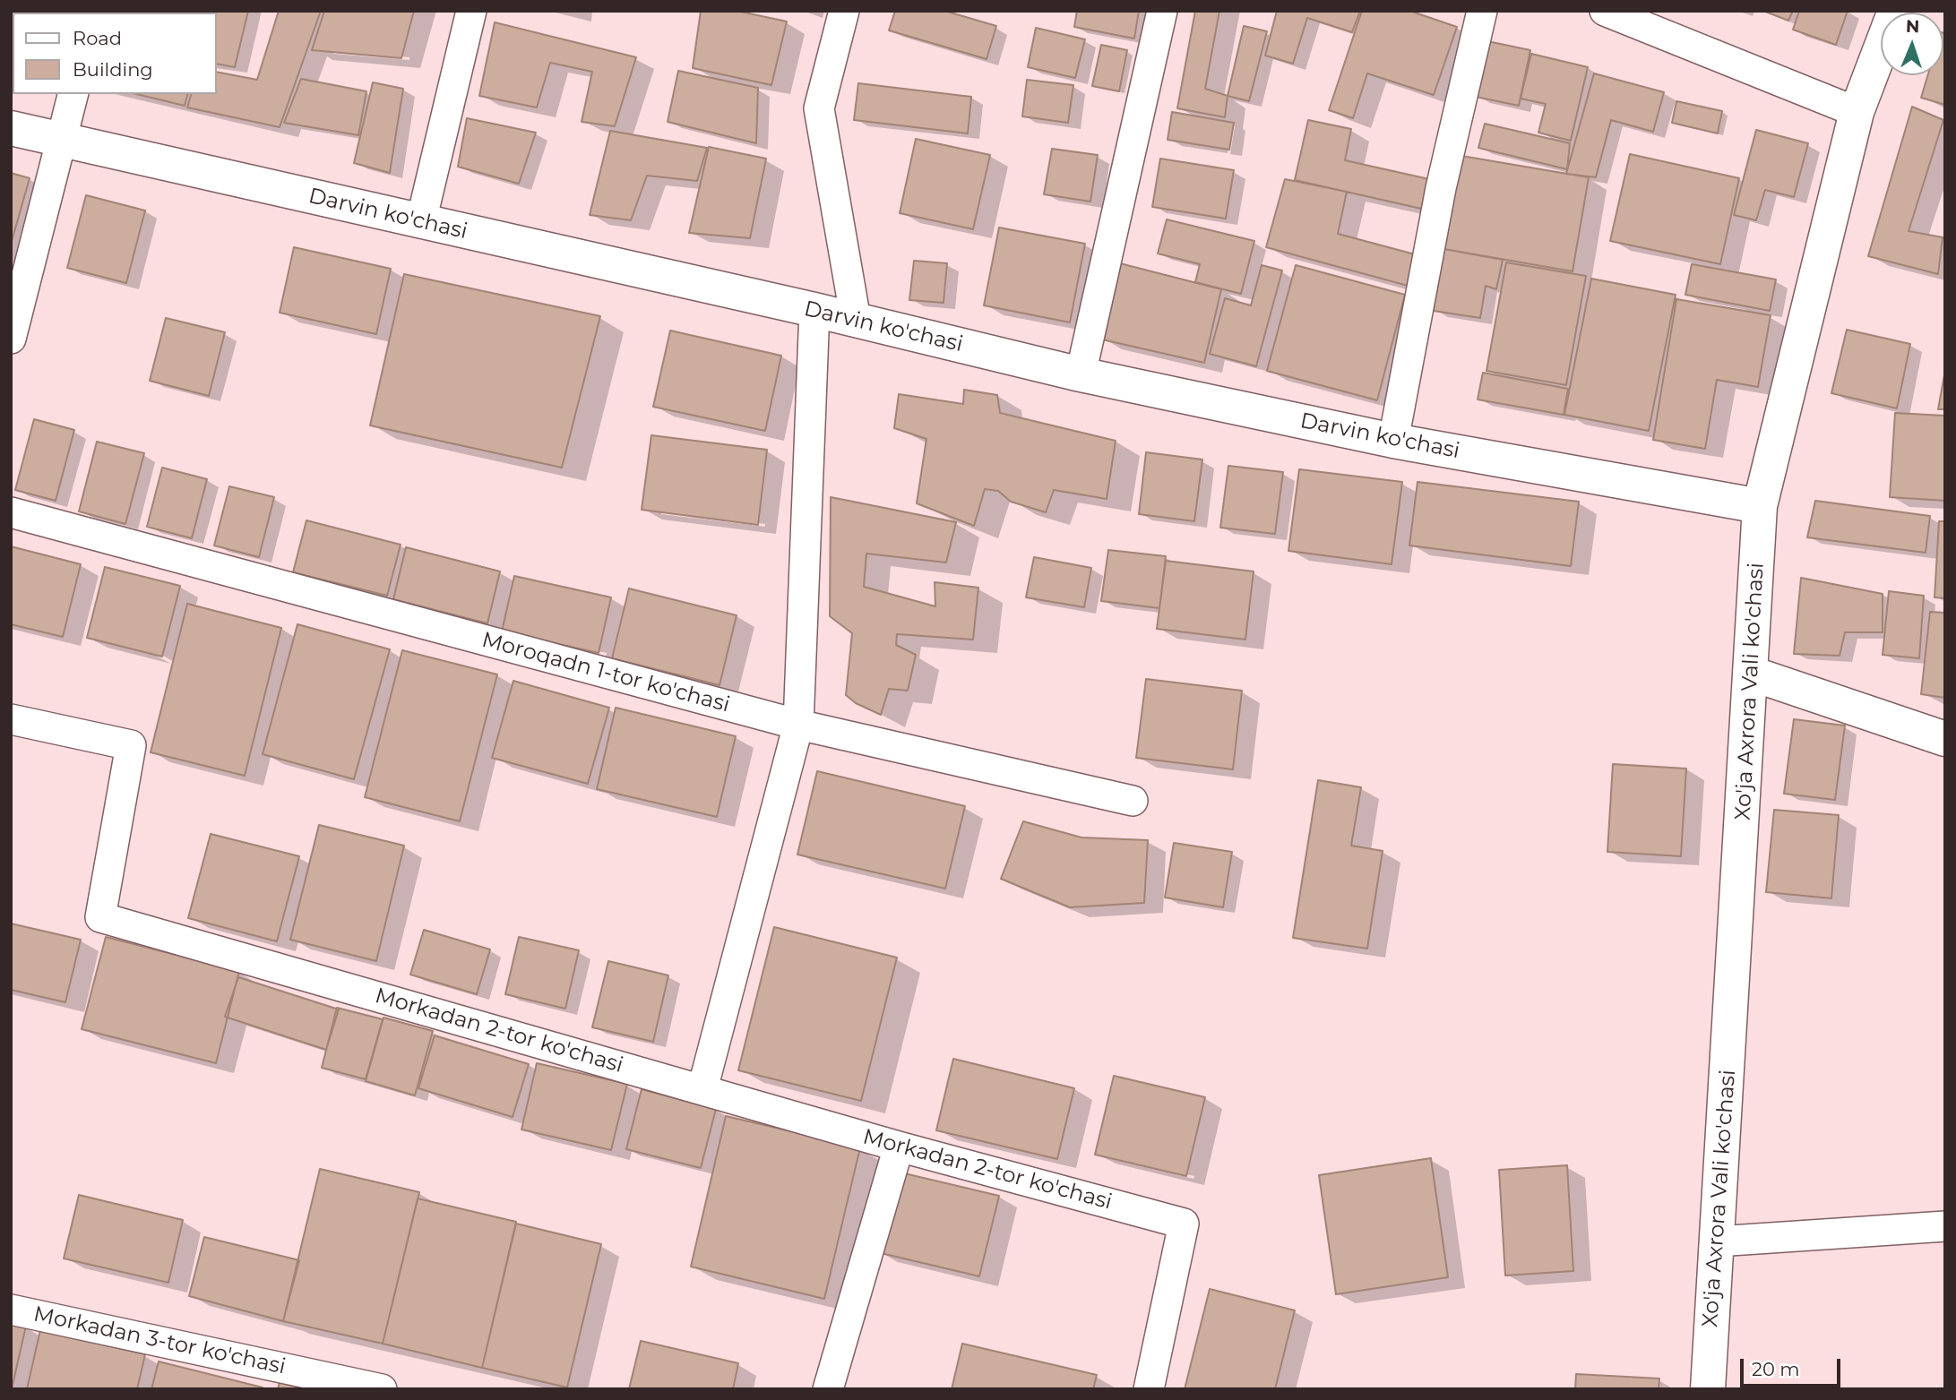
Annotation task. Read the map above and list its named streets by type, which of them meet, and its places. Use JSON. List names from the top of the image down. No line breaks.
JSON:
{"streets":{"street":["Darvin ko'chasi","Morоqadn 1-tor ko'chasi","Xo'ja Axrora Vali ko'chasi","Morkadan 2-tor ko'chasi","Morkadan 3-tor ko'chasi"]},"crossings":[["Darvin ko'chasi","Xo'ja Axrora Vali ko'chasi"]],"legend":["Road","Building"],"scale_bar":"20 m","north":"top"}
